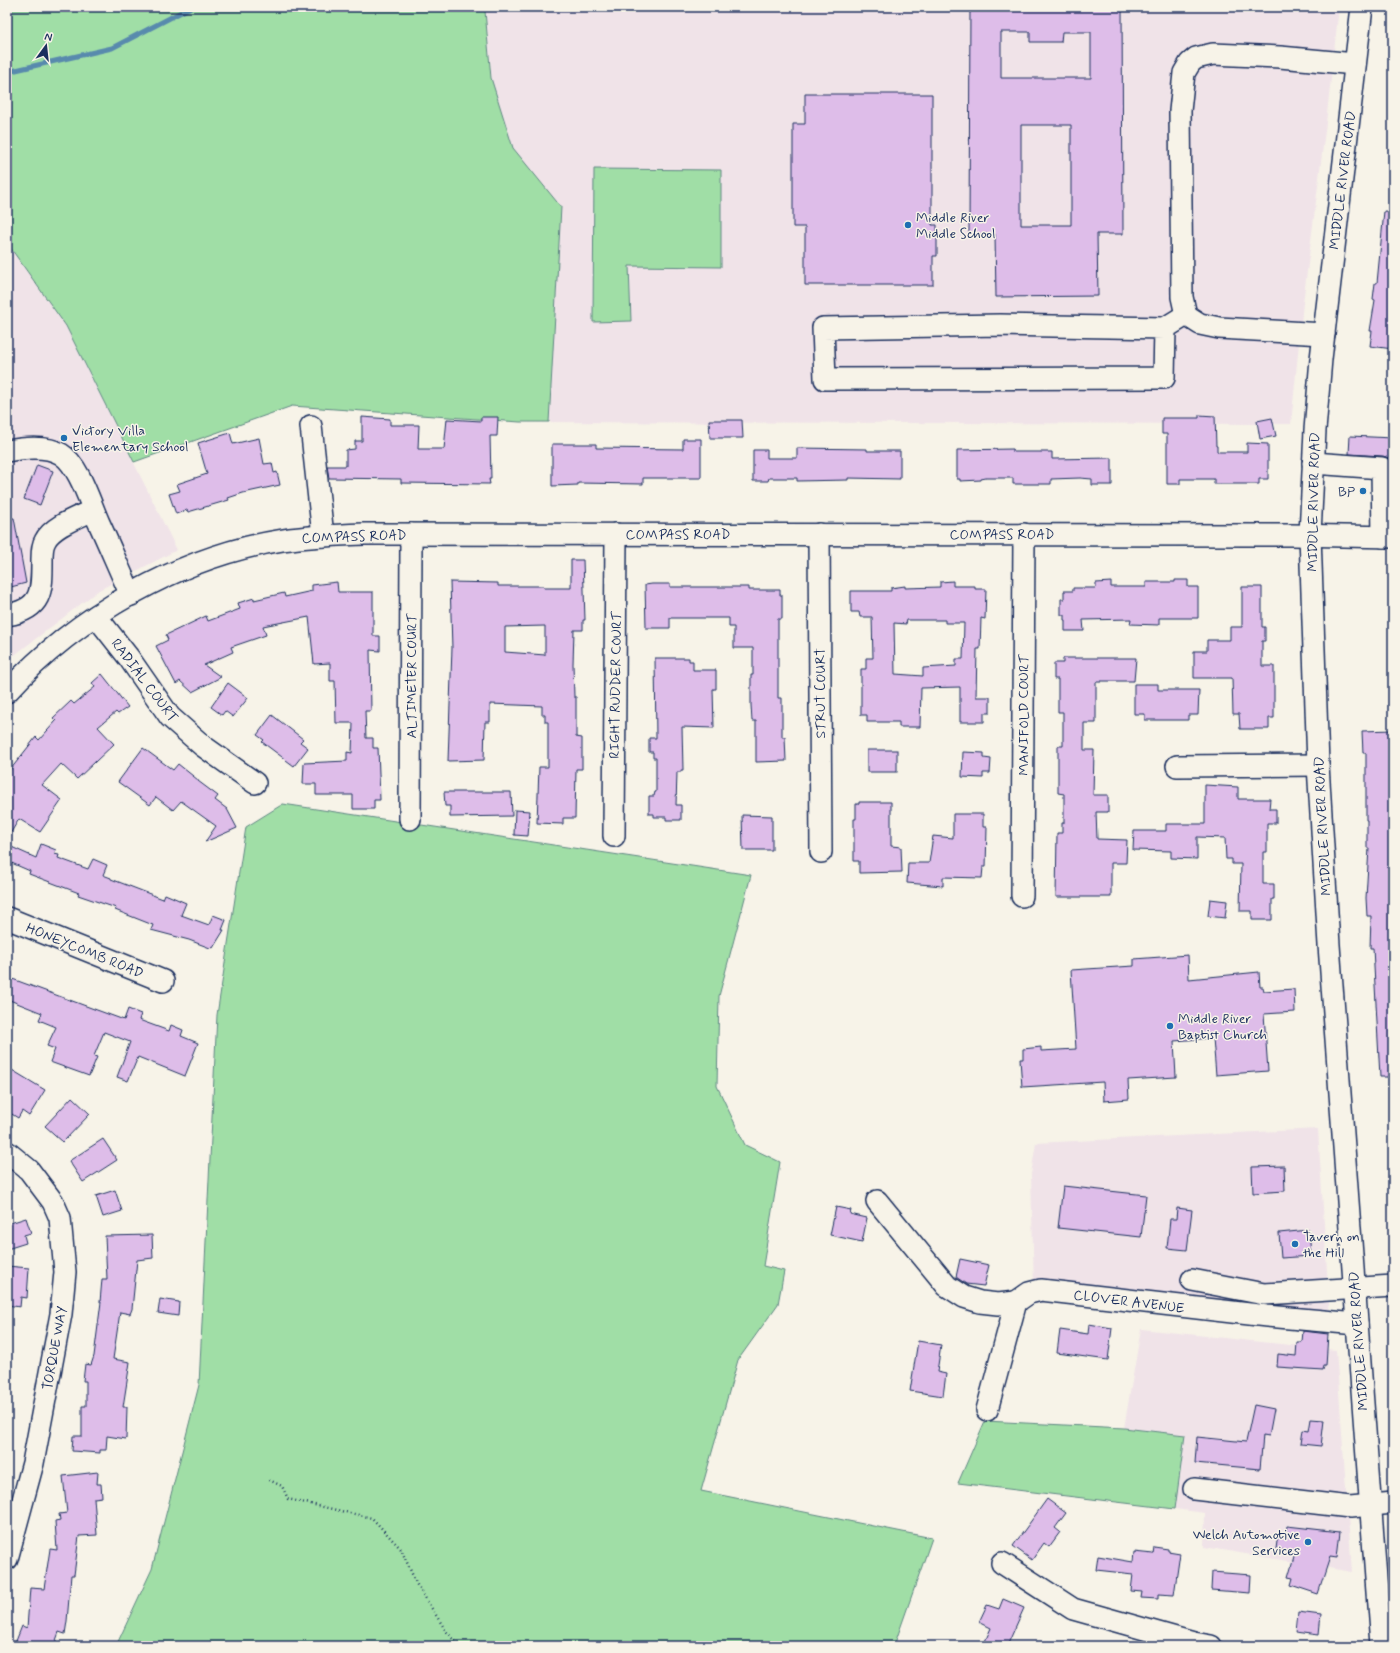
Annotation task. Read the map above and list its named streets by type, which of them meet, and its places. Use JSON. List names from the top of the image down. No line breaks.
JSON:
{"streets":{"street":["MIDDLE RIVER ROAD","COMPASS ROAD","ALTIMETER COURT","RADIAL COURT","RIGHT RUDDER COURT","STRUT COURT","MANIFOLD COURT","HONEYCOMB ROAD","CLOVER AVENUE","TORQUE WAY"]},"crossings":[["MIDDLE RIVER ROAD","COMPASS ROAD"],["MIDDLE RIVER ROAD","CLOVER AVENUE"],["COMPASS ROAD","ALTIMETER COURT"],["COMPASS ROAD","RADIAL COURT"],["COMPASS ROAD","RIGHT RUDDER COURT"],["COMPASS ROAD","STRUT COURT"],["COMPASS ROAD","MANIFOLD COURT"]],"places":["Middle River Middle School","Victory Villa Elementary School","BP","Middle River Baptist Church","Tavern on the Hill","Welch Automotive Services"],"north":"top"}
